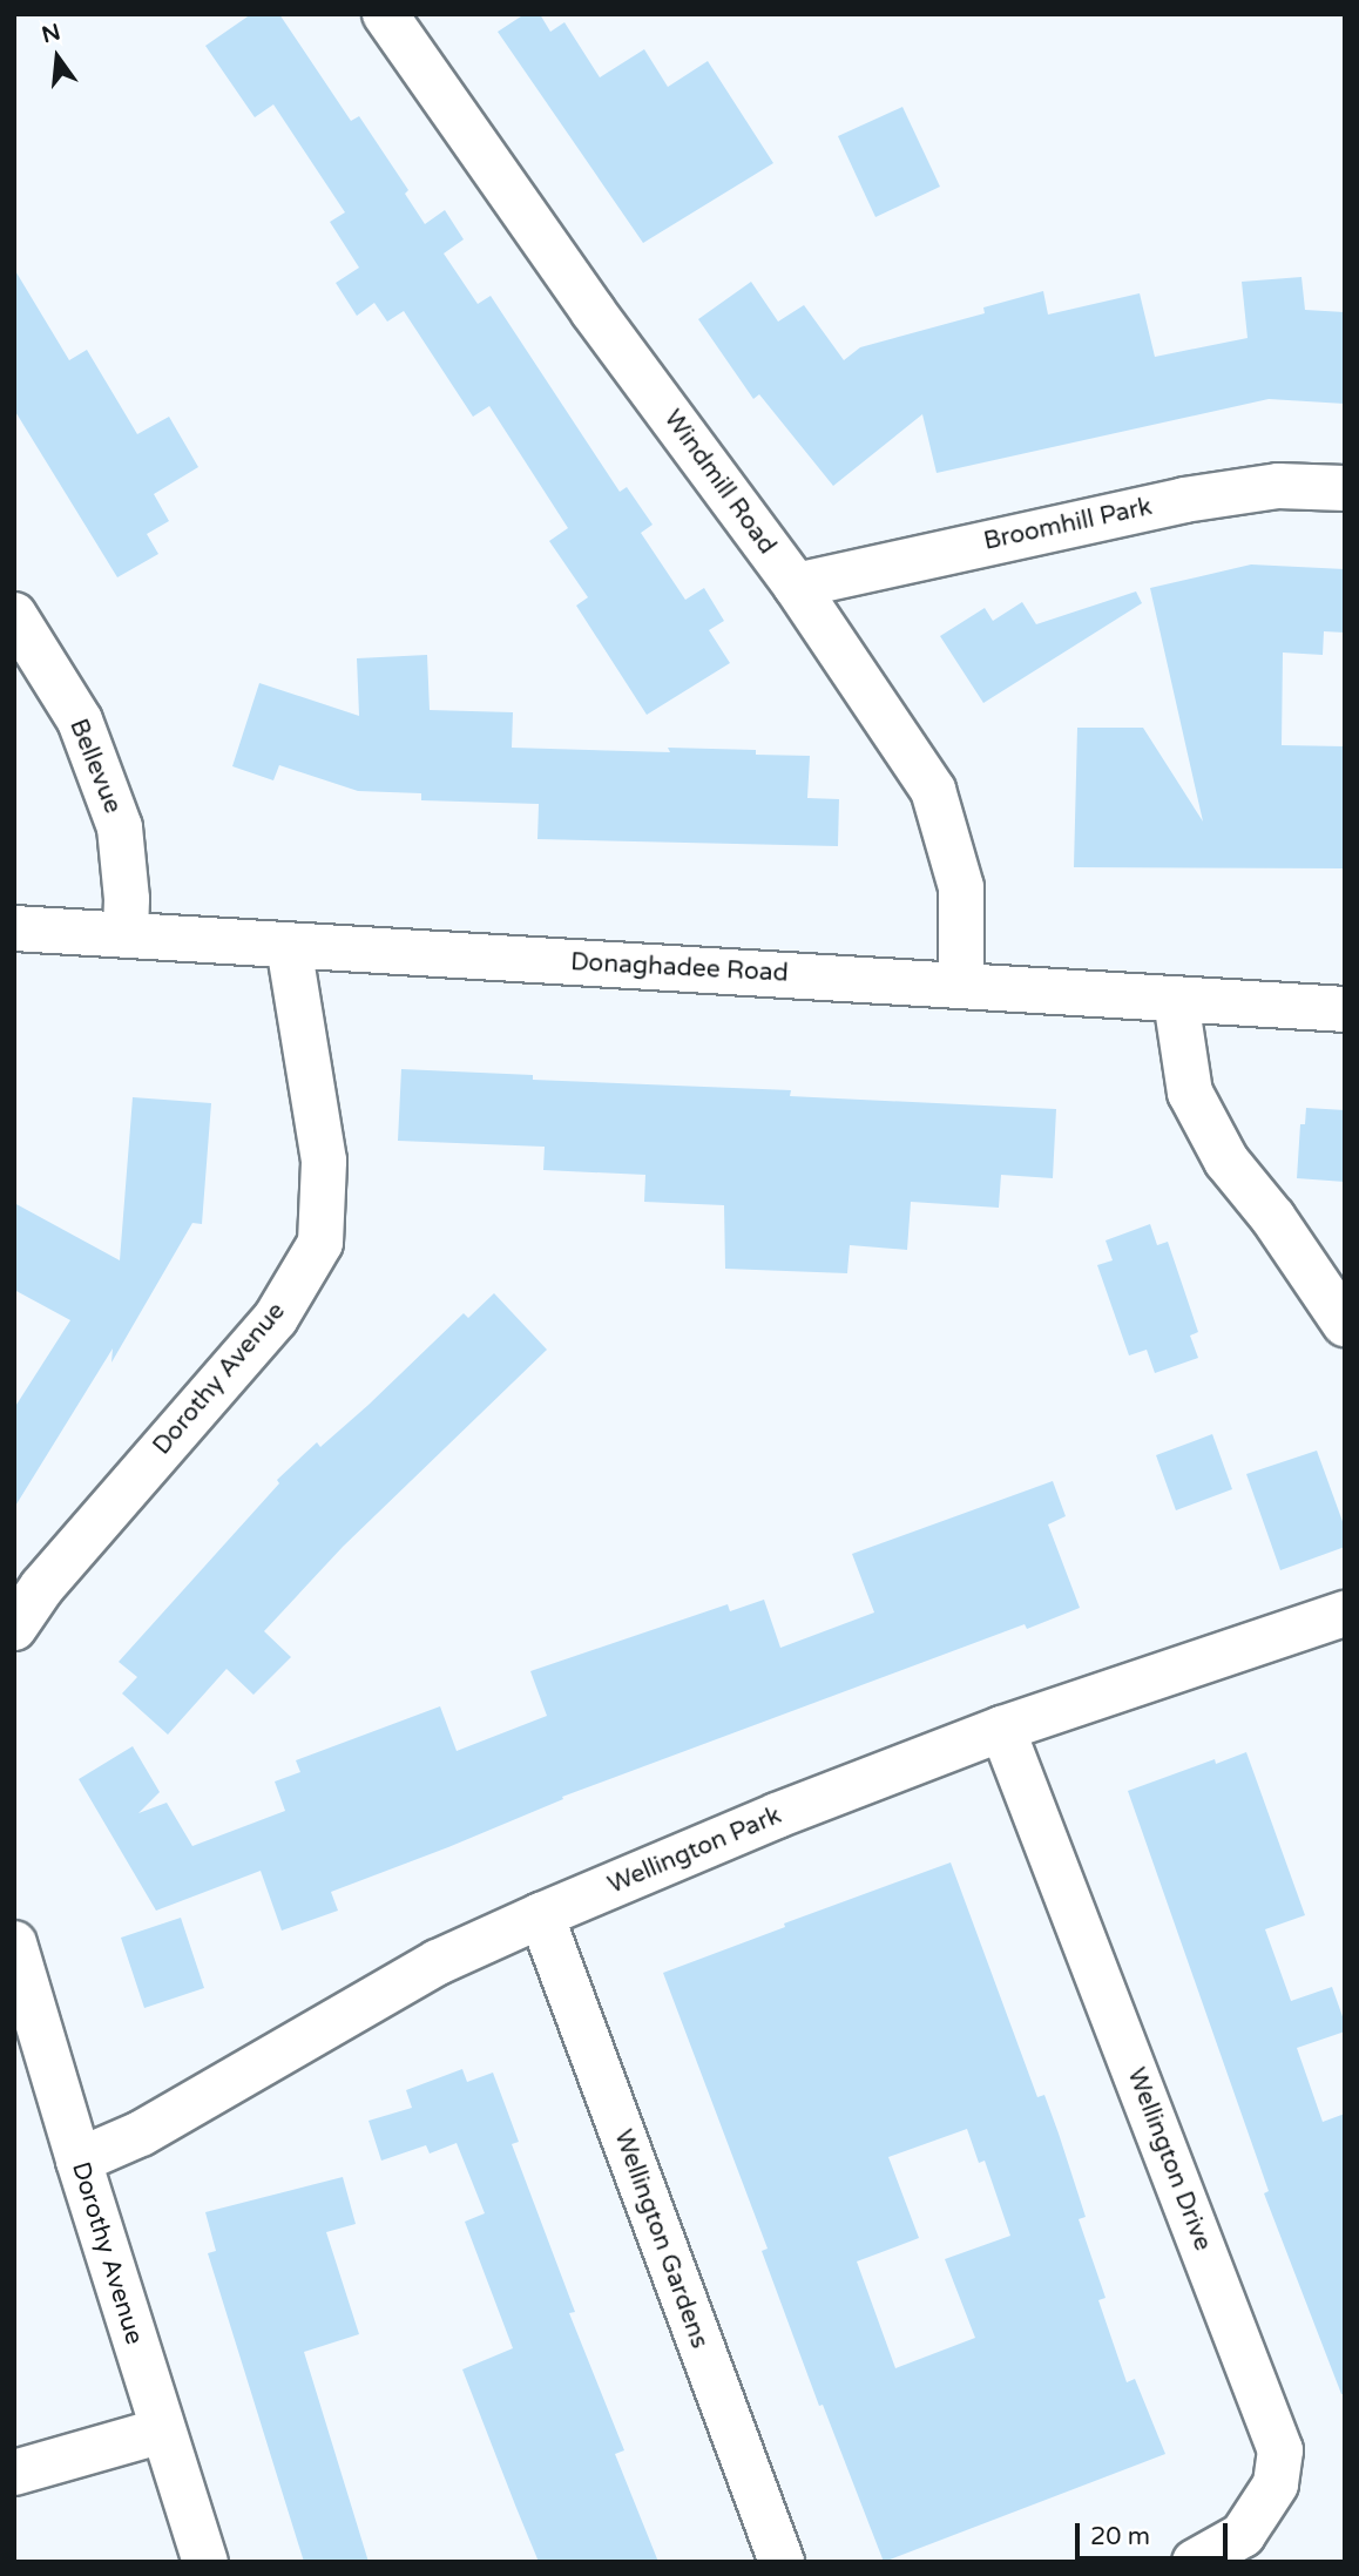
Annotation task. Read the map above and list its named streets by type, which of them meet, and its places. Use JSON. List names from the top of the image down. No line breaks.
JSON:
{"streets":{"street":["Windmill Road","Broomhill Park","Bellevue","Donaghadee Road","Dorothy Avenue","Wellington Park","Wellington Drive","Wellington Gardens"]},"crossings":[["Windmill Road","Broomhill Park"],["Windmill Road","Donaghadee Road"],["Bellevue","Donaghadee Road"],["Donaghadee Road","Dorothy Avenue"],["Dorothy Avenue","Wellington Park"],["Wellington Park","Wellington Drive"],["Wellington Park","Wellington Gardens"]],"scale_bar":"20 m","north":"top"}
